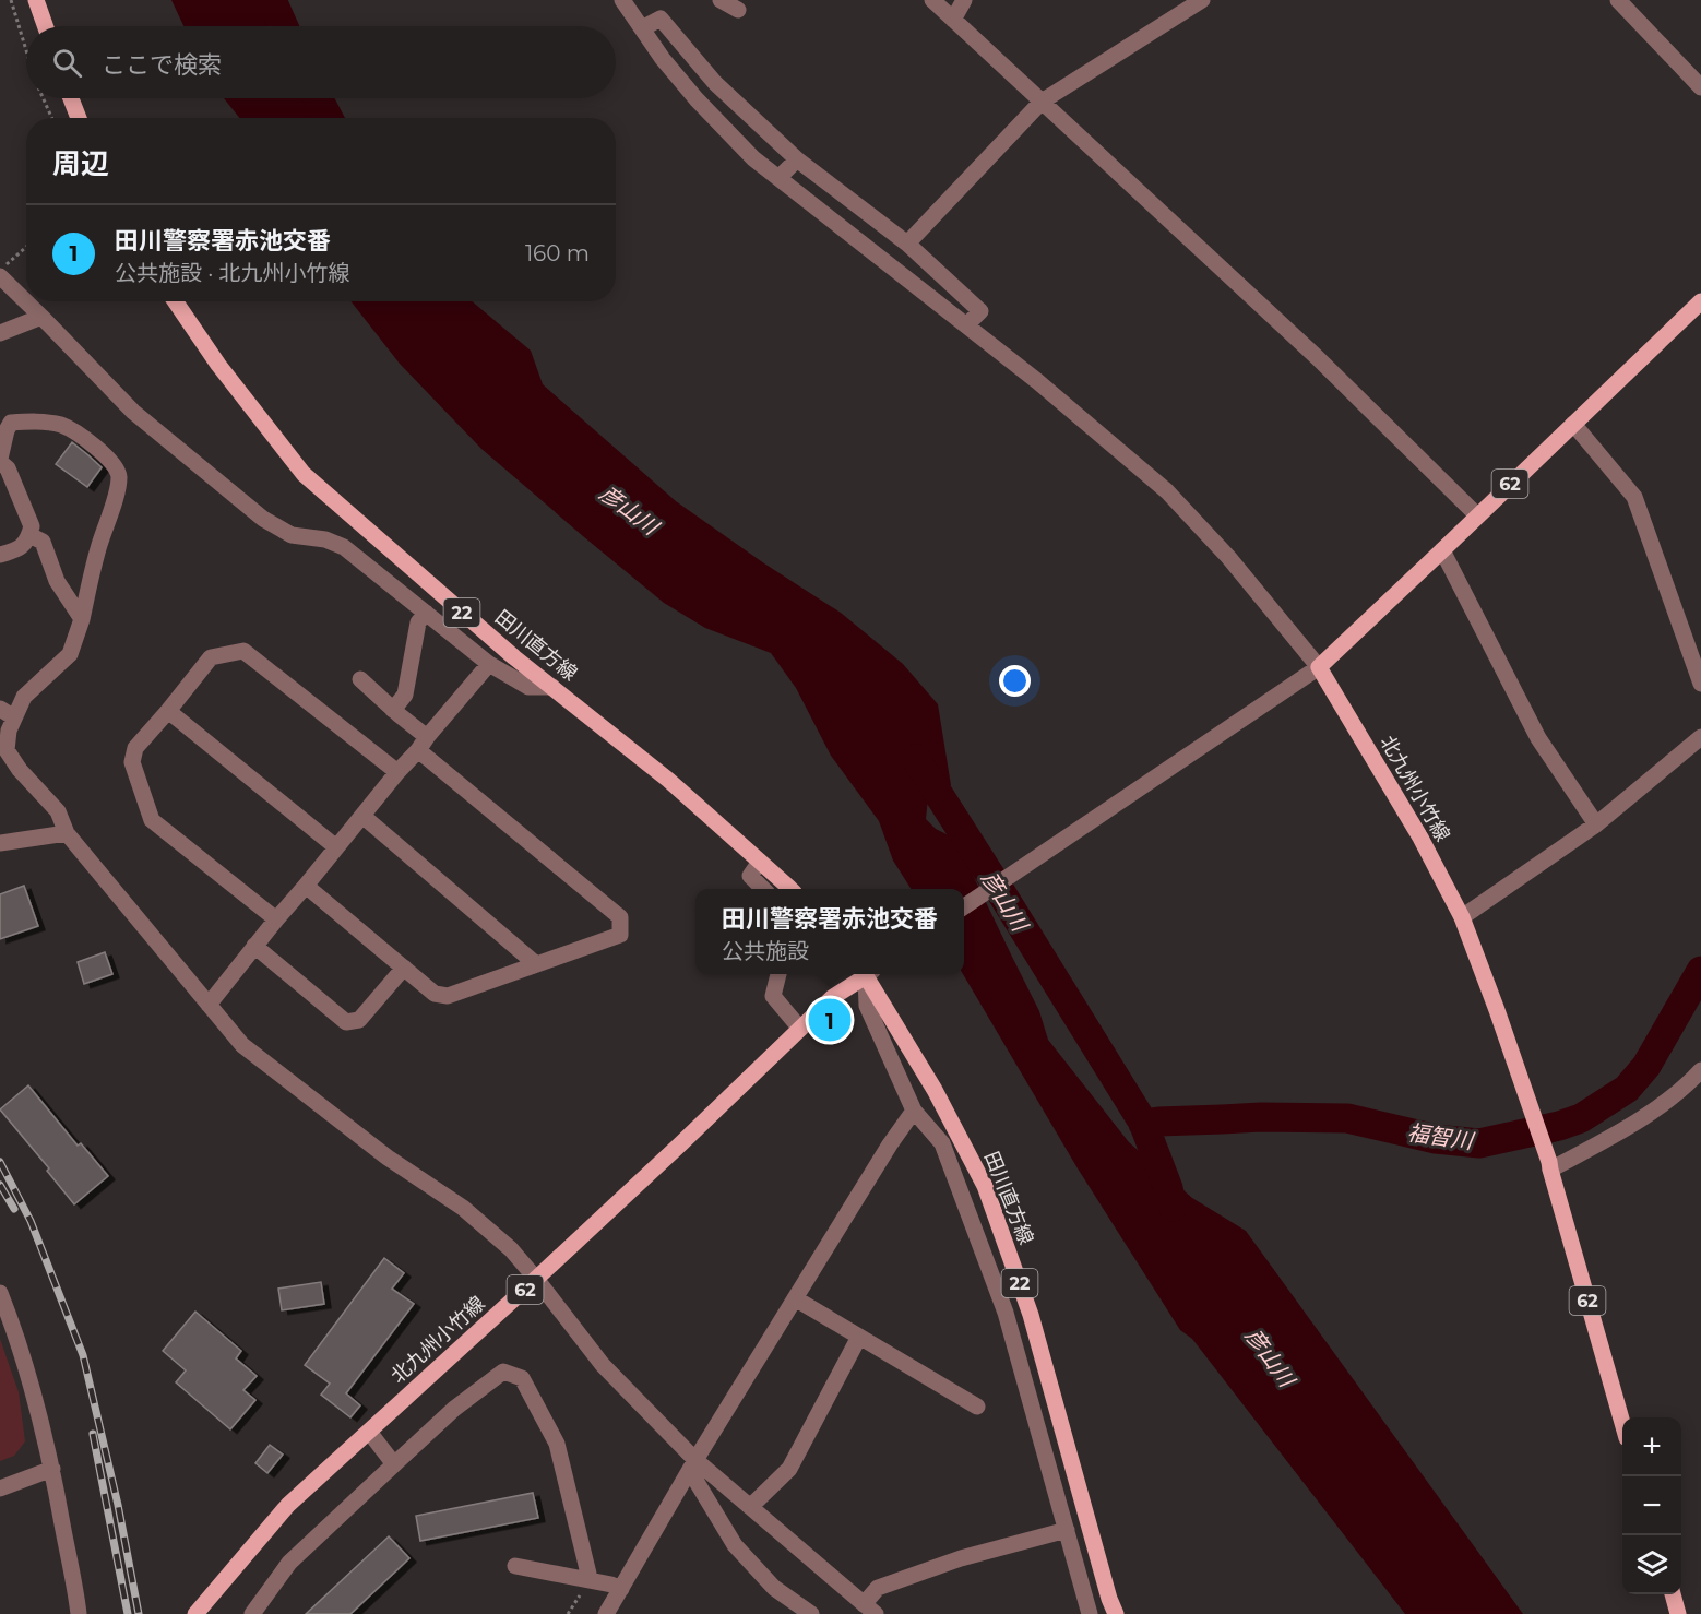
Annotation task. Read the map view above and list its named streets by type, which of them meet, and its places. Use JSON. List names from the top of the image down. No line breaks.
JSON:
{"streets":{"main road":["62","22","田川直方線","北九州小竹線"]},"crossings":[["62","北九州小竹線"]],"water":["彦山川","福智川"],"page":{"search":"ここで検索","heading":"周辺","list":[{"mark":"1","name":"田川警察署赤池交番","note":"公共施設 · 北九州小竹線","value":"160 m"}],"popup":["田川警察署赤池交番","公共施設"],"pins":"1","map_buttons":["+","−"]}}
